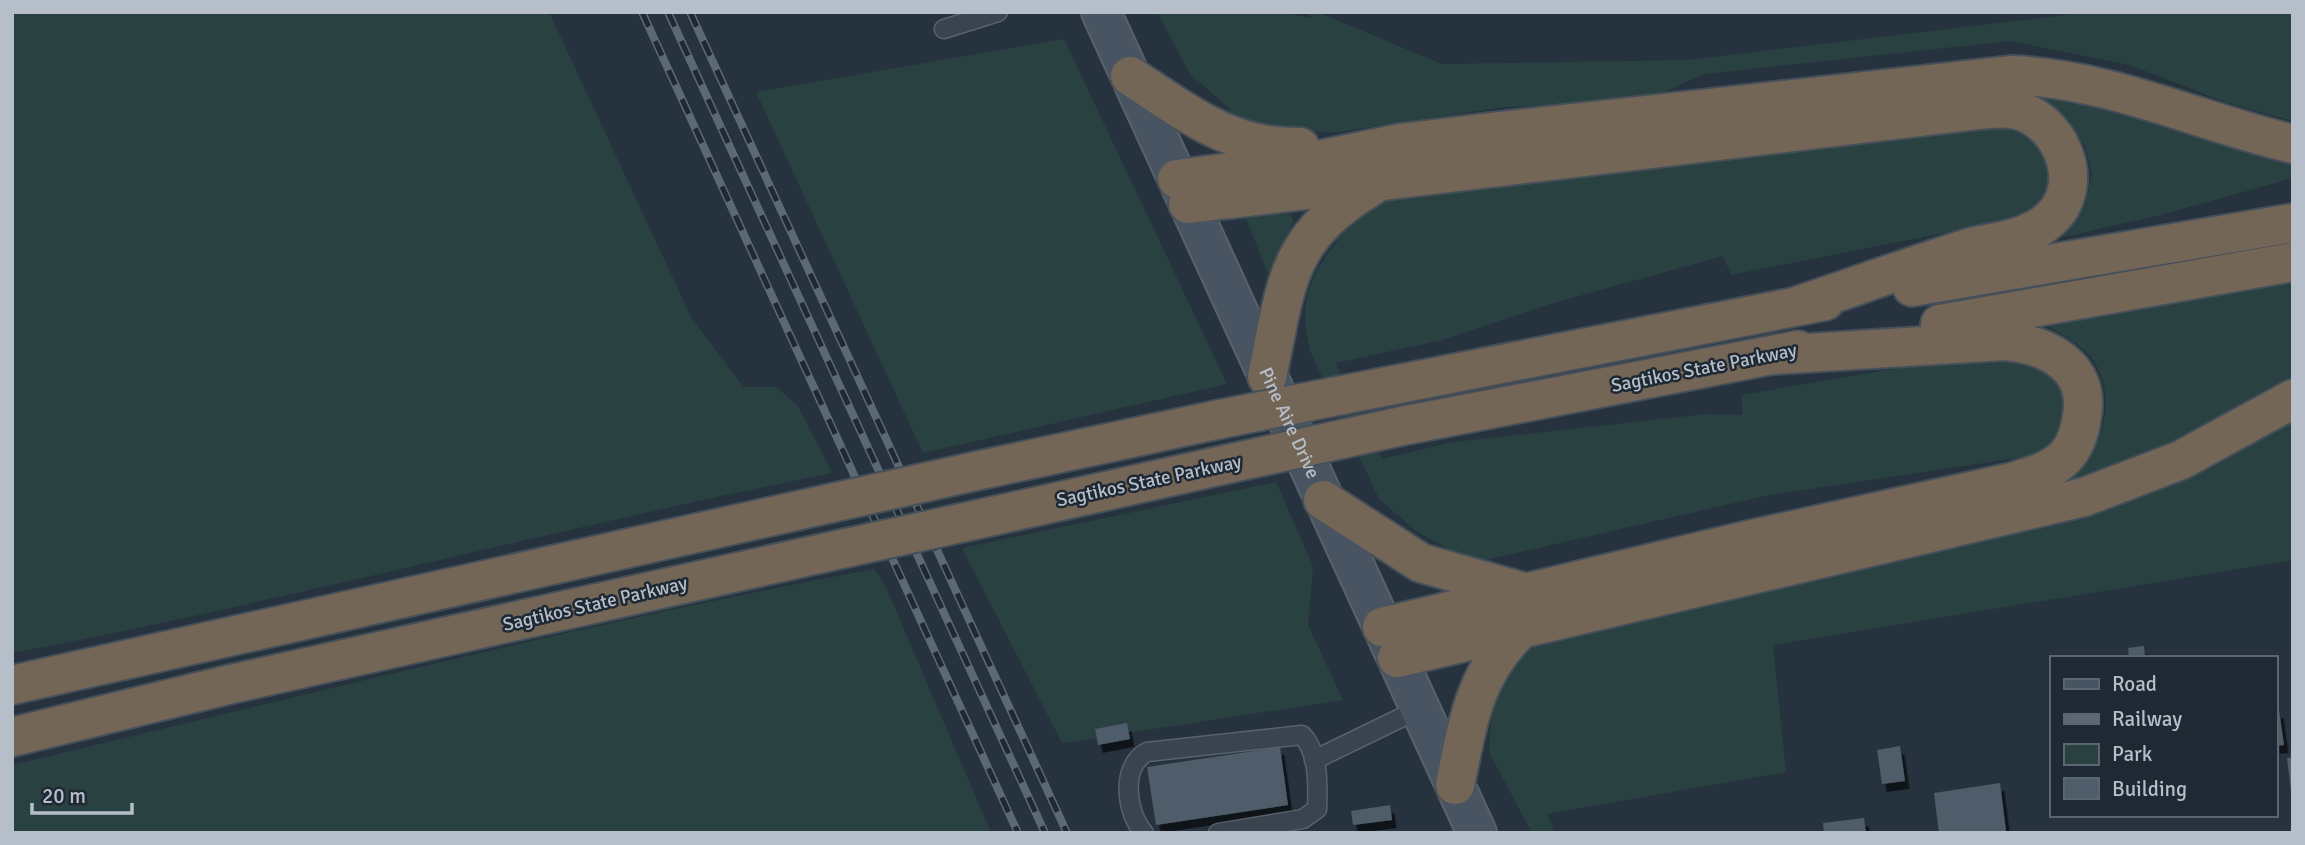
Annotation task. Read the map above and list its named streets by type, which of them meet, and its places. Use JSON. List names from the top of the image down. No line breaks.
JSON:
{"streets":{"highway":["Sagtikos State Parkway"],"street":["Pine Aire Drive"]},"legend":["Road","Railway","Park","Building"],"scale_bar":"20 m"}
